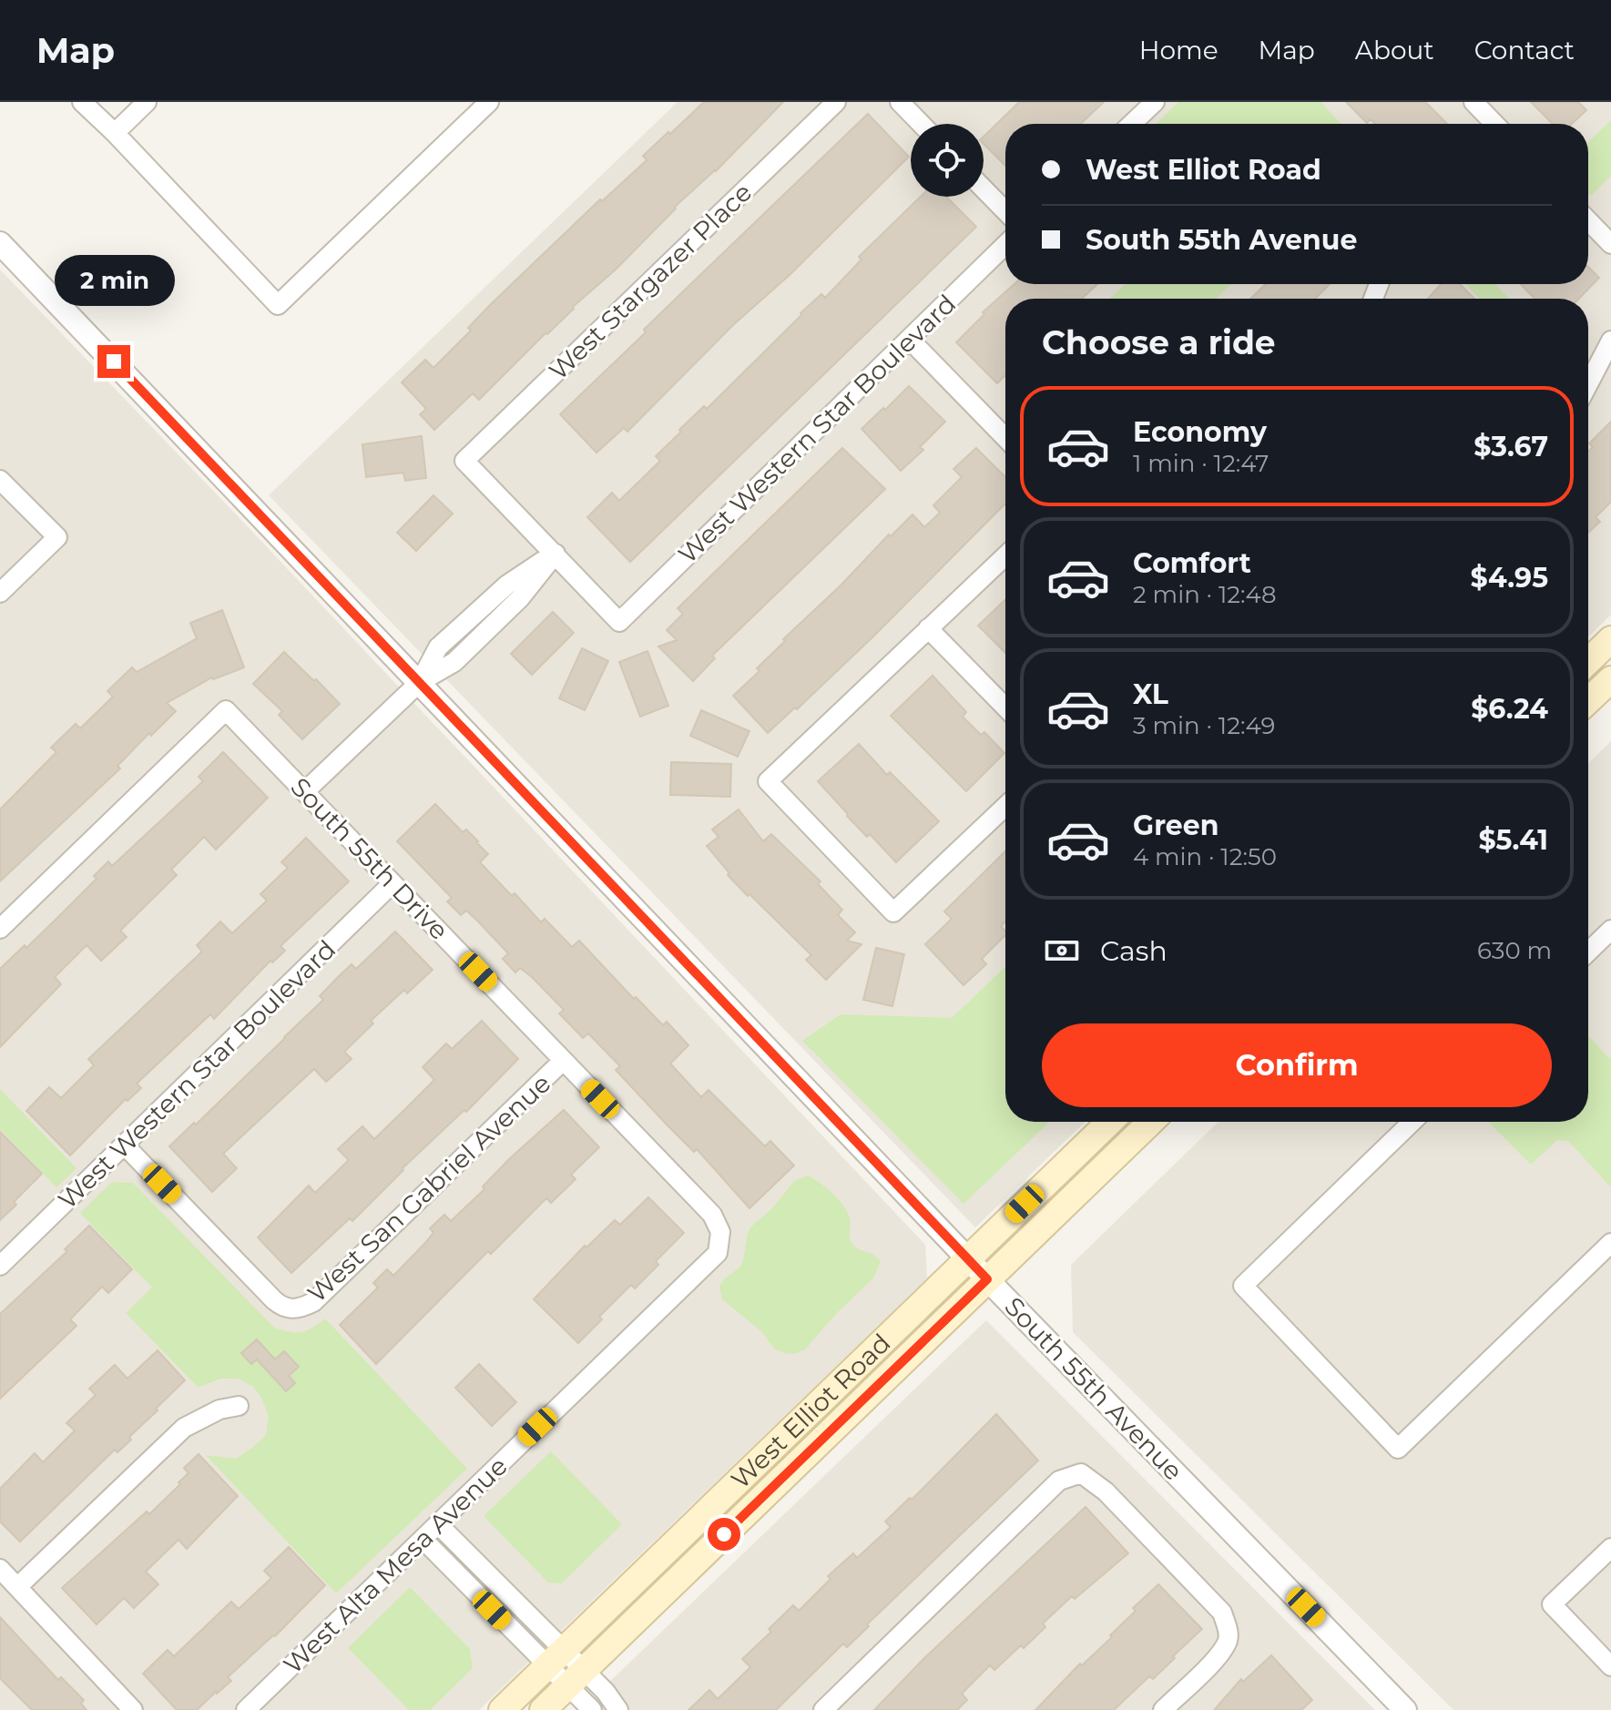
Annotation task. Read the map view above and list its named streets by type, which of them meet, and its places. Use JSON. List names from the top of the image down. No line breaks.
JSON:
{"streets":{"main road":["West Elliot Road"],"street":["West Stargazer Place","West Western Star Boulevard","South 55th Drive","West San Gabriel Avenue","South 55th Avenue","West Alta Mesa Avenue"]},"crossings":[["West Stargazer Place","West Western Star Boulevard"],["West Western Star Boulevard","South 55th Drive"],["West Western Star Boulevard","West San Gabriel Avenue"],["South 55th Drive","West San Gabriel Avenue"],["South 55th Drive","West Alta Mesa Avenue"],["South 55th Avenue","West Elliot Road"]],"page":{"header":"Map","nav":["Home","Map","About","Contact"],"banner":["West Elliot Road","South 55th Avenue"],"bubble":"2 min","heading":"Choose a ride","list":[{"name":"Economy","note":"1 min · 12:47","value":"$3.67"},{"name":"Comfort","note":"2 min · 12:48","value":"$4.95"},{"name":"XL","note":"3 min · 12:49","value":"$6.24"},{"name":"Green","note":"4 min · 12:50","value":"$5.41"}],"pay":["Cash","630 m"],"buttons":"Confirm"}}
